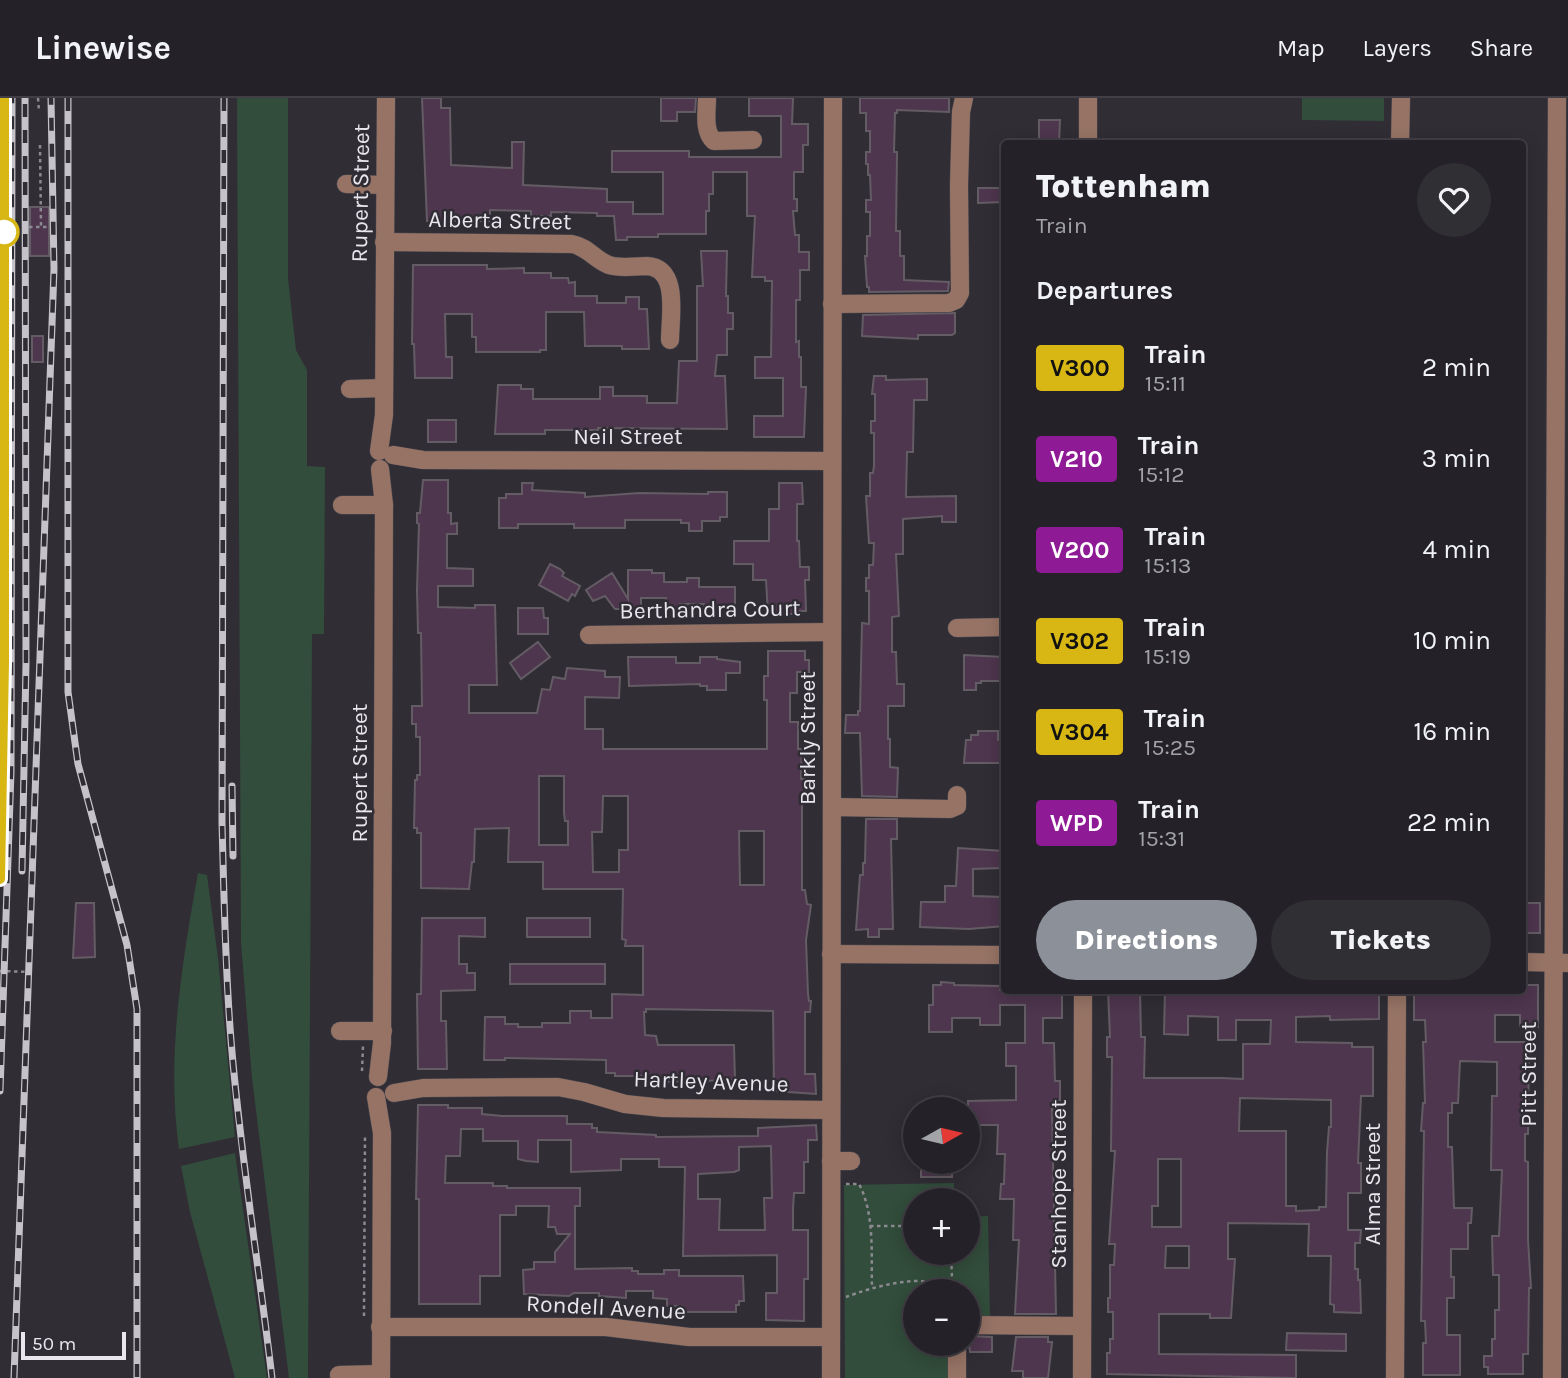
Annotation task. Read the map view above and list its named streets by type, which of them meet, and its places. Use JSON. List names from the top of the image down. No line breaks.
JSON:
{"streets":{"street":["Rupert Street","Alberta Street","Neil Street","Berthandra Court","Barkly Street","Pitt Street","Hartley Avenue","Stanhope Street","Alma Street","Rondell Avenue"]},"crossings":[["Rupert Street","Alberta Street"],["Rupert Street","Neil Street"],["Rupert Street","Hartley Avenue"],["Rupert Street","Rondell Avenue"],["Neil Street","Barkly Street"],["Berthandra Court","Barkly Street"],["Barkly Street","Hartley Avenue"],["Barkly Street","Rondell Avenue"]],"scale_bar":"50 m","north":"right","page":{"header":"Linewise","nav":["Map","Layers","Share"],"heading":[["Tottenham","Train"],"Departures"],"list":[{"mark":"V300","name":"Train","note":"15:11","value":"2 min"},{"mark":"V210","name":"Train","note":"15:12","value":"3 min"},{"mark":"V200","name":"Train","note":"15:13","value":"4 min"},{"mark":"V302","name":"Train","note":"15:19","value":"10 min"},{"mark":"V304","name":"Train","note":"15:25","value":"16 min"},{"mark":"WPD","name":"Train","note":"15:31","value":"22 min"}],"buttons":["Directions","Tickets"],"map_buttons":["+","−"],"scale":"50 m"}}
